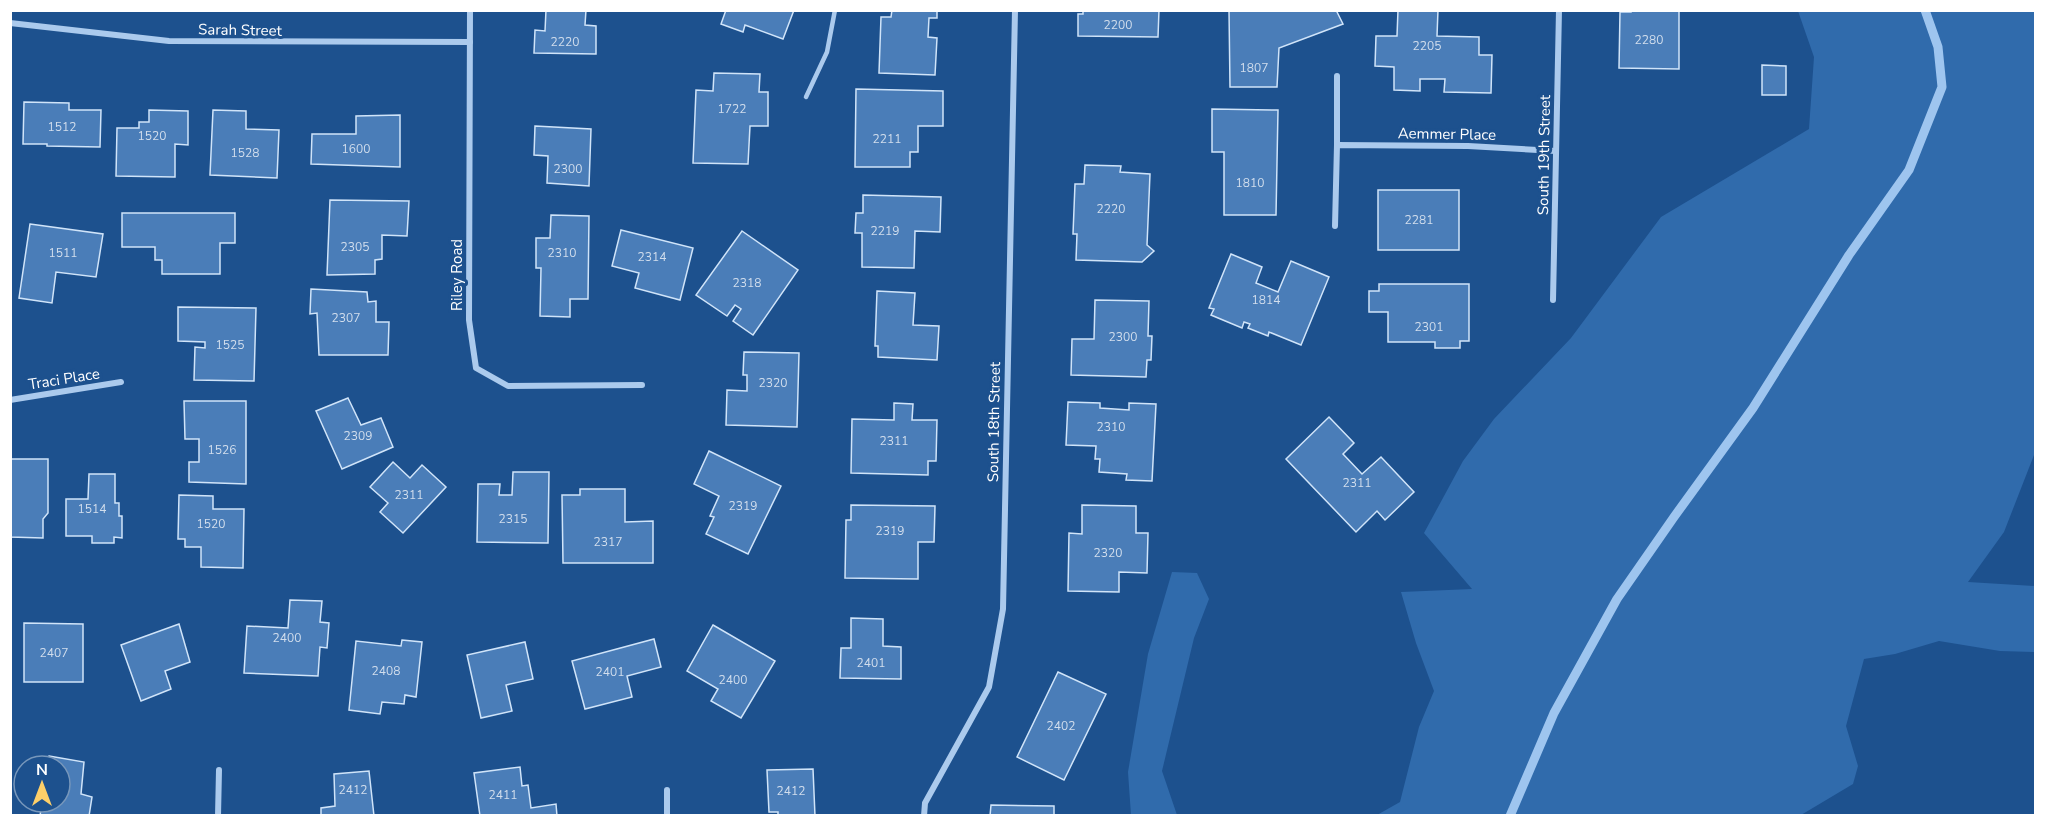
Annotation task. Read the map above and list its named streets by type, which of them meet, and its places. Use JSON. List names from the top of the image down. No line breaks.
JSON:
{"streets":{"street":["Sarah Street","Aemmer Place","South 19th Street","Riley Road","Traci Place","South 18th Street"]},"crossings":[["Sarah Street","Riley Road"],["Aemmer Place","South 19th Street"]],"house_numbers":["2200","2280","2220","2205","1807","1722","1512","1520","2211","1600","1528","2300","1810","2220","2281","2219","2305","1511","2310","2314","2318","1814","2307","2301","2300","1525","2320","2310","2309","2311","1526","2311","2311","2319","1514","2315","1520","2319","2317","2320","2400","2407","2401","2408","2401","2400","2402","2412","2412","2411"],"north":"top"}
